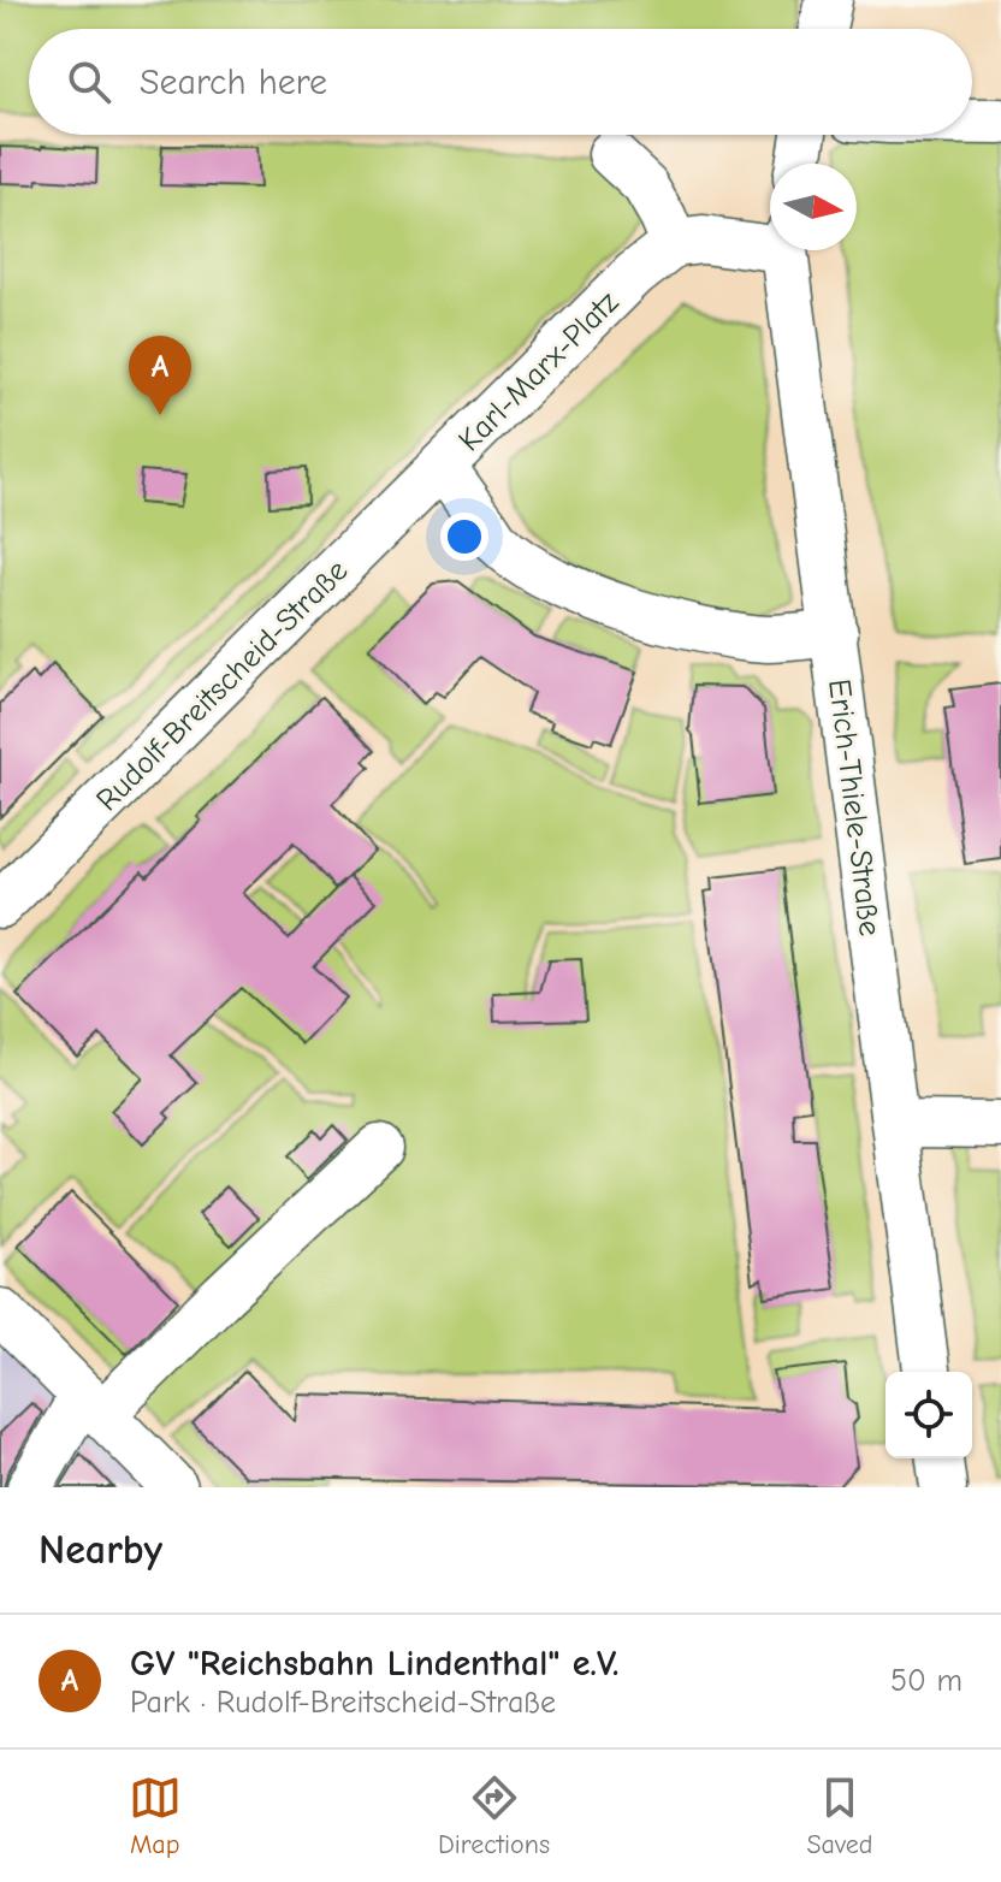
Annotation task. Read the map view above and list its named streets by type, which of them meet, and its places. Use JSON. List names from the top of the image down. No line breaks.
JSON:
{"streets":{"street":["Karl-Marx-Platz","Rudolf-Breitscheid-Straße","Erich-Thiele-Straße"]},"crossings":[["Karl-Marx-Platz","Rudolf-Breitscheid-Straße"],["Karl-Marx-Platz","Erich-Thiele-Straße"]],"north":"right","page":{"search":"Search here","pins":"A","heading":"Nearby","list":[{"mark":"A","name":"GV \"Reichsbahn Lindenthal\" e.V.","note":"Park · Rudolf-Breitscheid-Straße","value":"50 m"}],"nav":["Map","Directions","Saved"]}}
